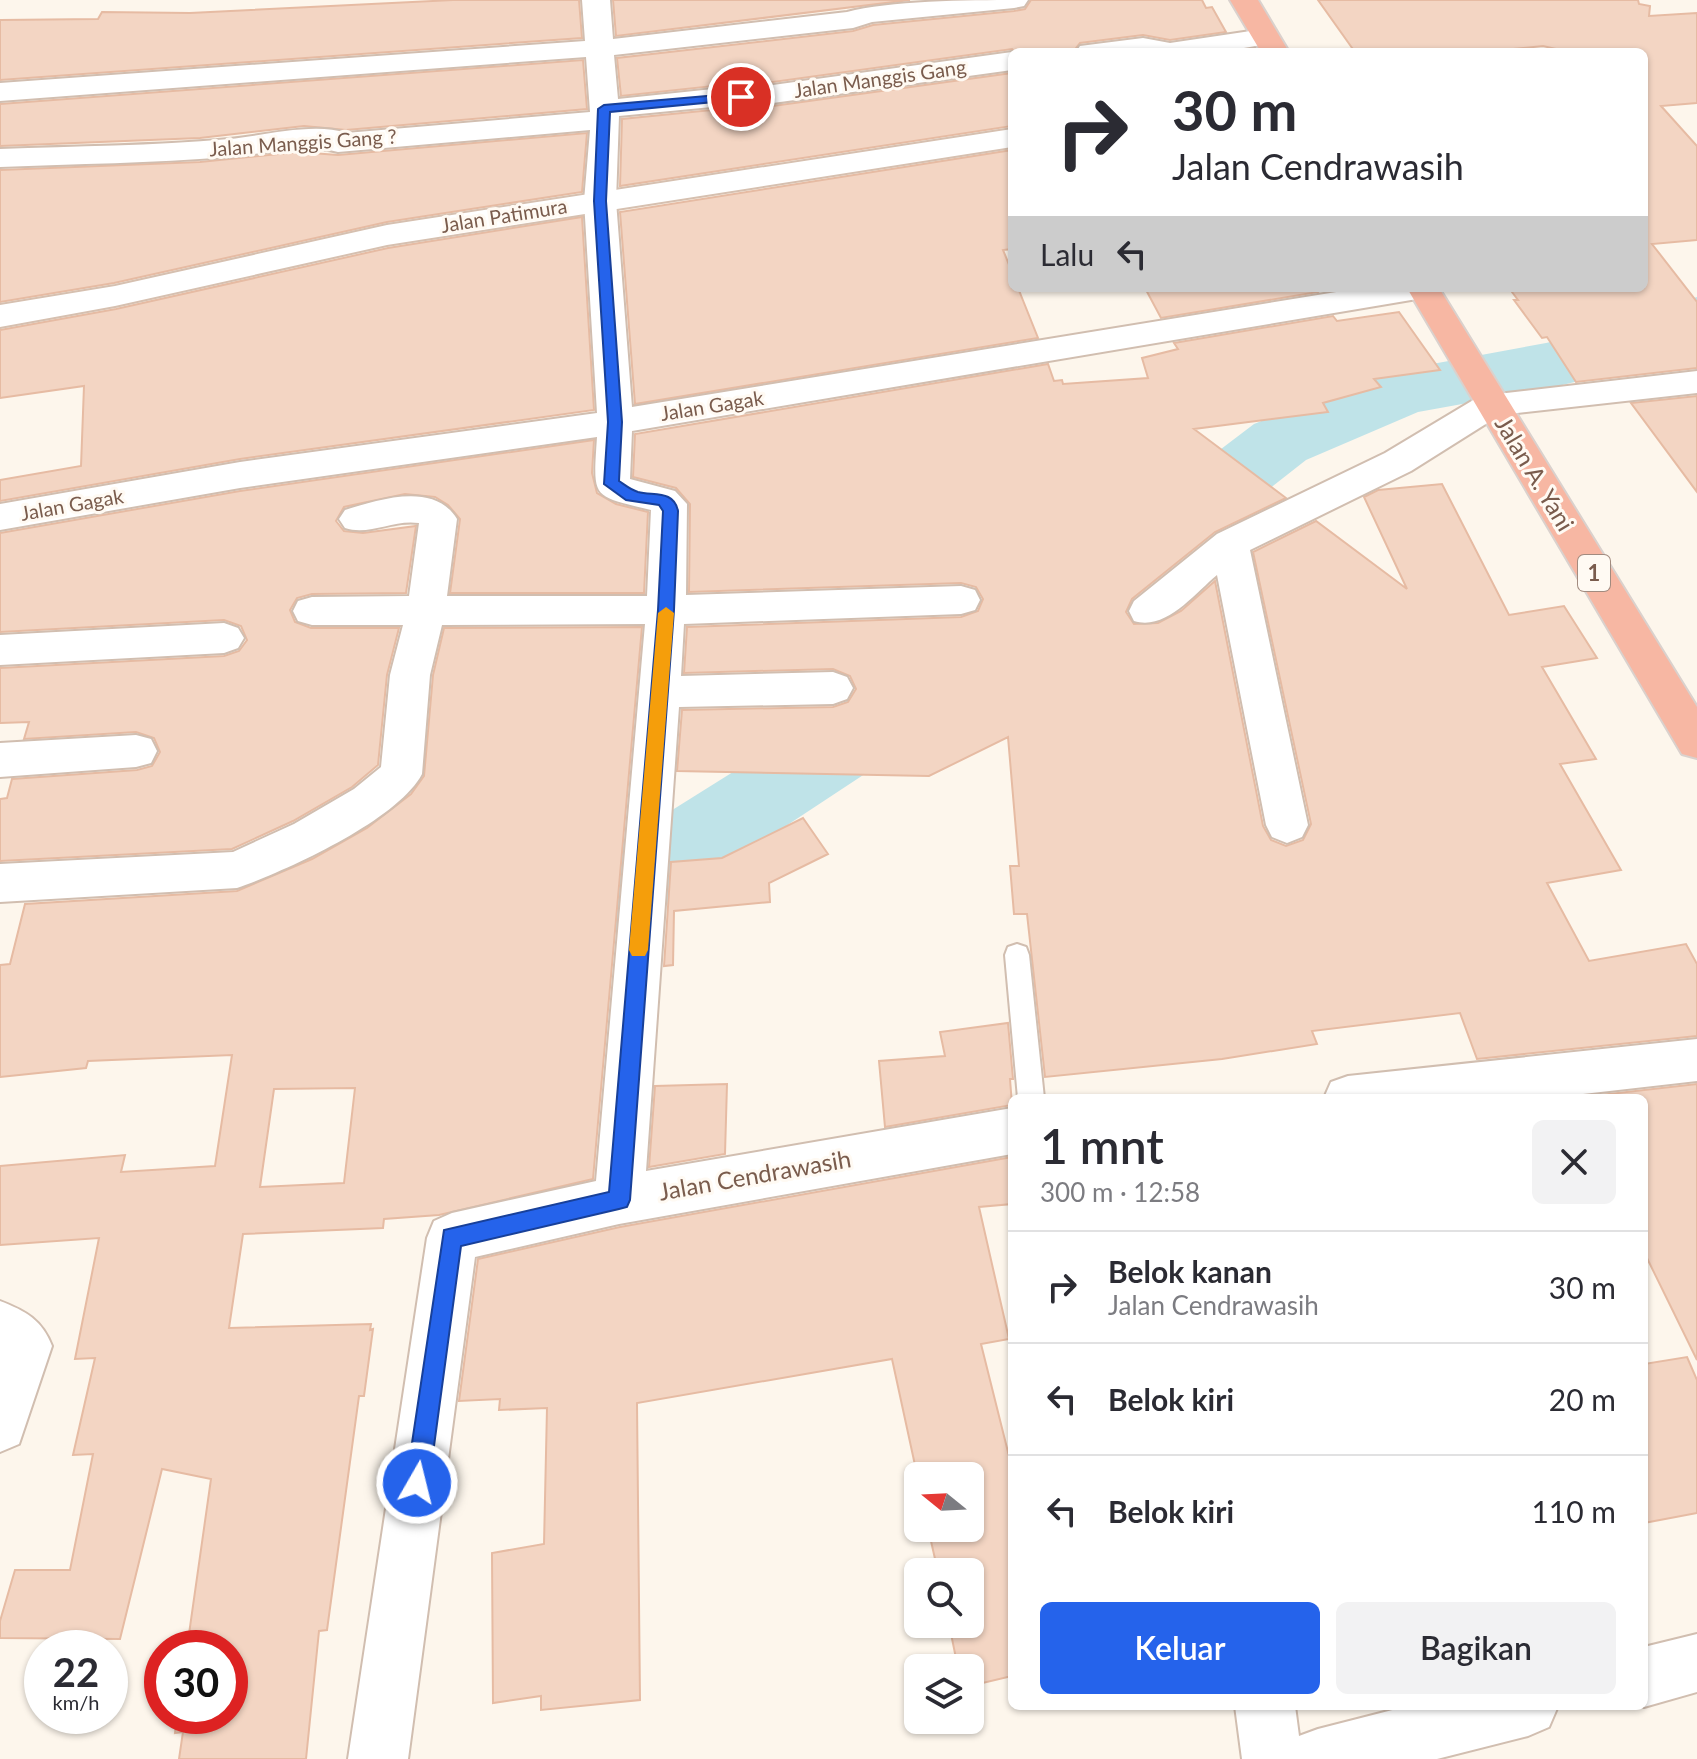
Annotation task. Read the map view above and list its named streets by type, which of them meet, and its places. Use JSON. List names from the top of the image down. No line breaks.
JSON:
{"streets":{"highway":["Jalan A. Yani","1"],"street":["Jalan Manggis Gang","Jalan Manggis Gang ?","Jalan Patimura","Jalan Gagak","Jalan Cendrawasih"]},"crossings":[["Jalan Manggis Gang","Jalan Manggis Gang ?"]],"north":"left","page":{"turn":["30 m","Jalan Cendrawasih"],"then":"Lalu","heading":["1 mnt","300 m · 12:58"],"list":[{"name":"Belok kanan","note":"Jalan Cendrawasih","value":"30 m"},{"name":"Belok kiri","value":"20 m"},{"name":"Belok kiri","value":"110 m"}],"buttons":["Keluar","Bagikan"],"speed":"22 km/h","limit":"30"}}
